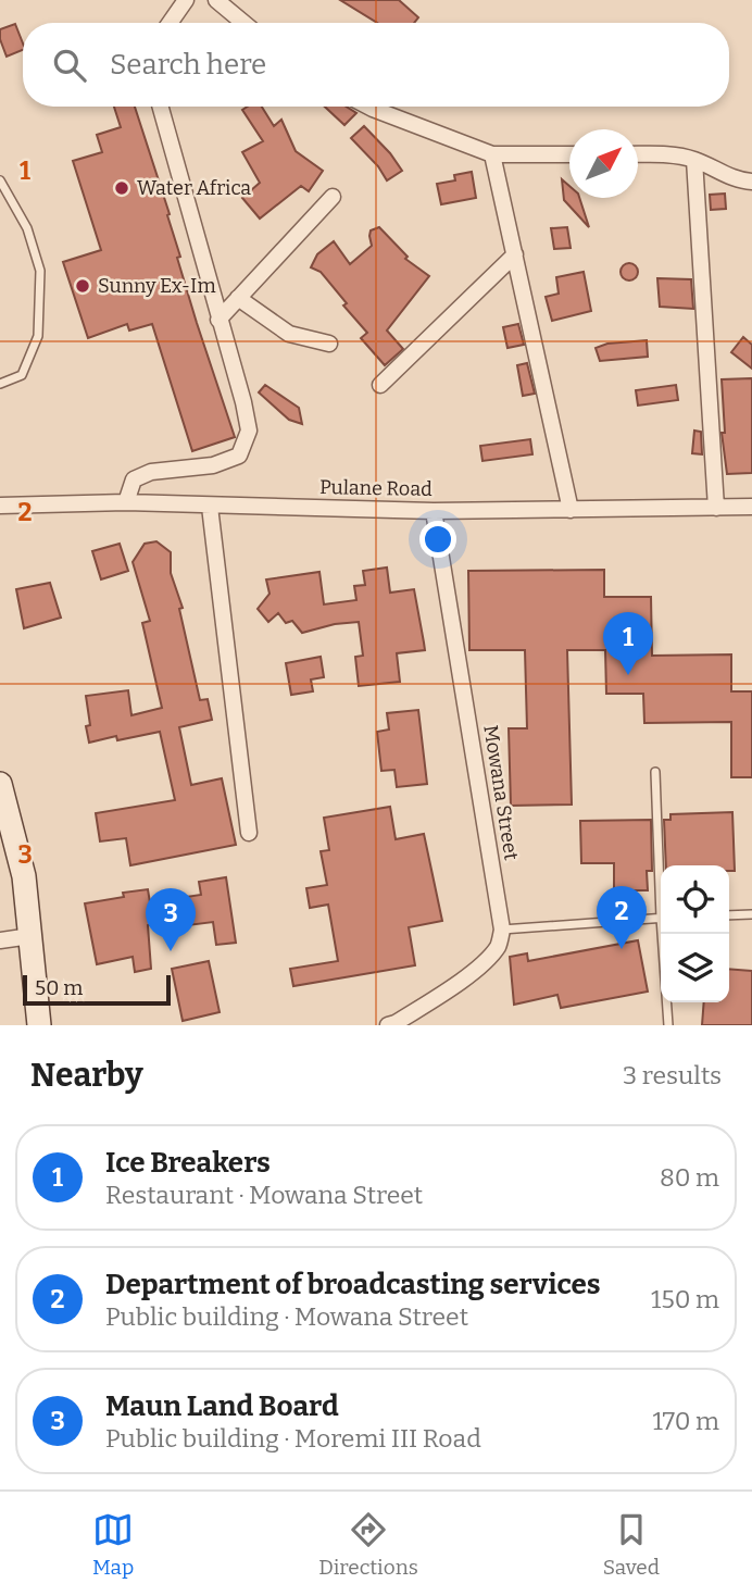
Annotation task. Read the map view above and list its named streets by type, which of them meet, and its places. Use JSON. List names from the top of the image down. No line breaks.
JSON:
{"streets":{"street":["Pulane Road","Mowana Street"]},"crossings":[["Pulane Road","Mowana Street"]],"places":["Water Africa","Sunny Ex-Im"],"scale_bar":"50 m","north":"top right","page":{"search":"Search here","pins":["1","2","3"],"scale":"50 m","heading":["Nearby","3 results"],"list":[{"mark":"1","name":"Ice Breakers","note":"Restaurant · Mowana Street","value":"80 m"},{"mark":"2","name":"Department of broadcasting services","note":"Public building · Mowana Street","value":"150 m"},{"mark":"3","name":"Maun Land Board","note":"Public building · Moremi III Road","value":"170 m"}],"nav":["Map","Directions","Saved"]},"grid":{"rows":["1","2","3"]}}
